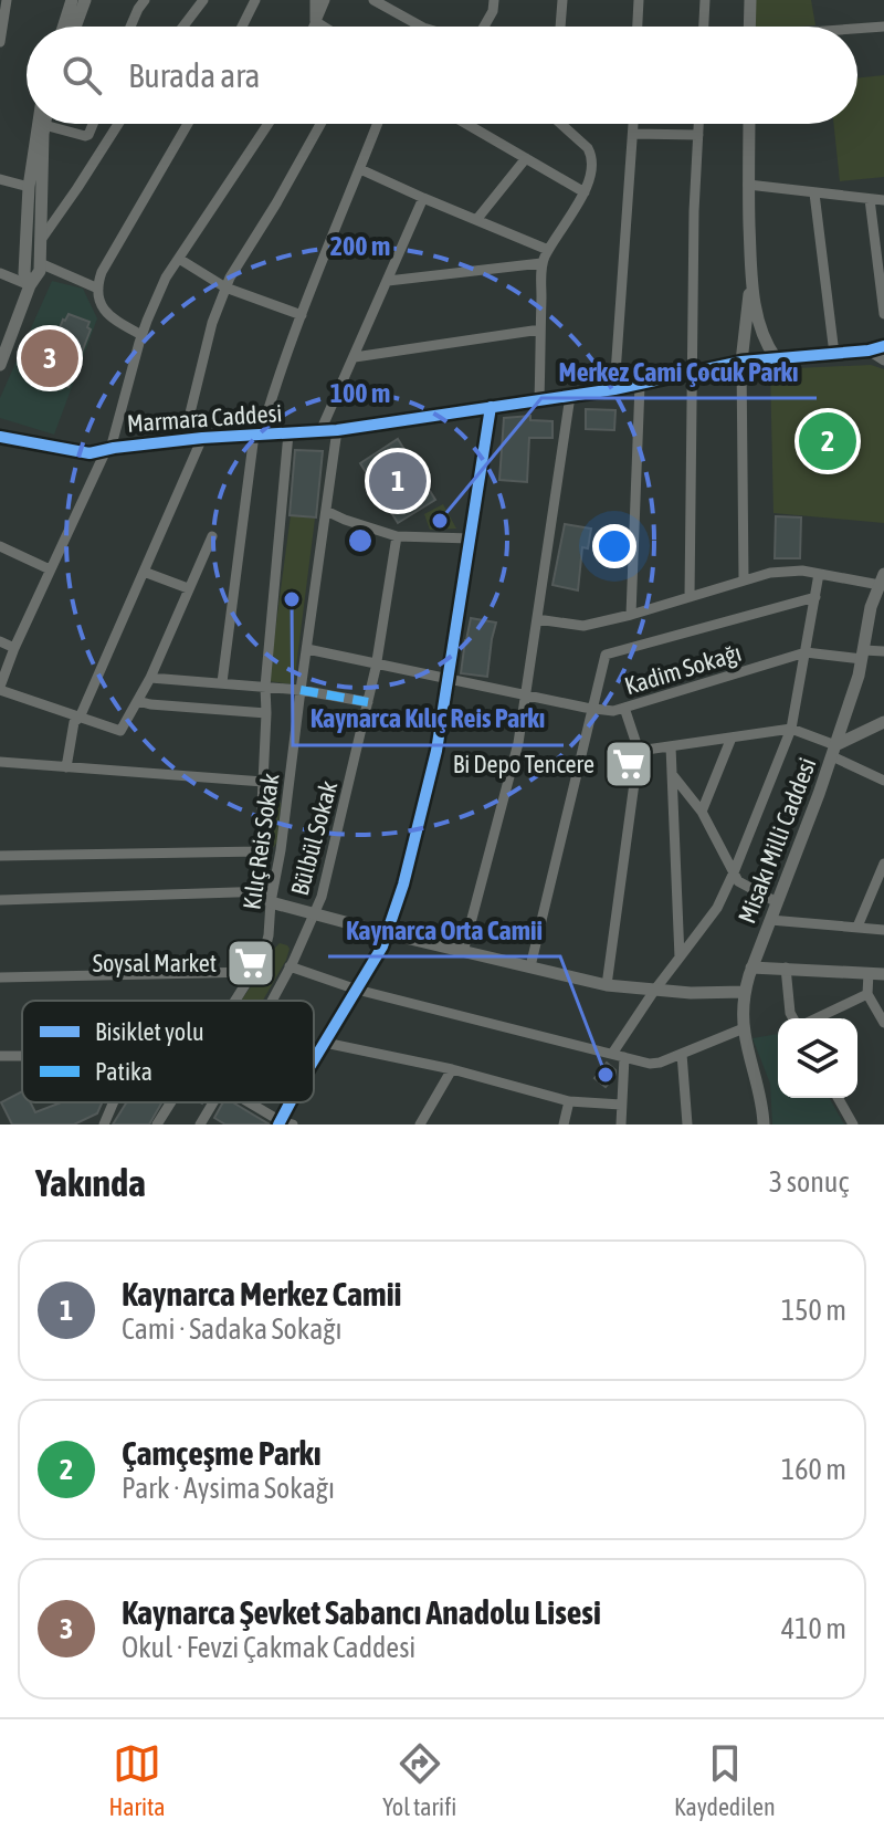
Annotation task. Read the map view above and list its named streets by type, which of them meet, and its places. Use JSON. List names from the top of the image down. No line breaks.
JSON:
{"streets":{"street":["Marmara Caddesi","Kadim Sokağı","Bülbül Sokak","Misakı Milli Caddesi","Kılıç Reis Sokak"]},"crossings":[["Marmara Caddesi","Kılıç Reis Sokak"],["Kadim Sokağı","Bülbül Sokak"],["Kadim Sokağı","Misakı Milli Caddesi"],["Kadim Sokağı","Kılıç Reis Sokak"]],"places":{"other":["Merkez Cami Çocuk Parkı","Kaynarca Kılıç Reis Parkı","Kaynarca Orta Camii"],"supermarket":["Bi Depo Tencere","Soysal Market"]},"legend":["Bisiklet yolu","Patika"],"page":{"search":"Burada ara","pins":["3","2","1"],"heading":["Yakında","3 sonuç"],"list":[{"mark":"1","name":"Kaynarca Merkez Camii","note":"Cami · Sadaka Sokağı","value":"150 m"},{"mark":"2","name":"Çamçeşme Parkı","note":"Park · Aysima Sokağı","value":"160 m"},{"mark":"3","name":"Kaynarca Şevket Sabancı Anadolu Lisesi","note":"Okul · Fevzi Çakmak Caddesi","value":"410 m"}],"nav":["Harita","Yol tarifi","Kaydedilen"]},"rings":["200 m","100 m"]}
